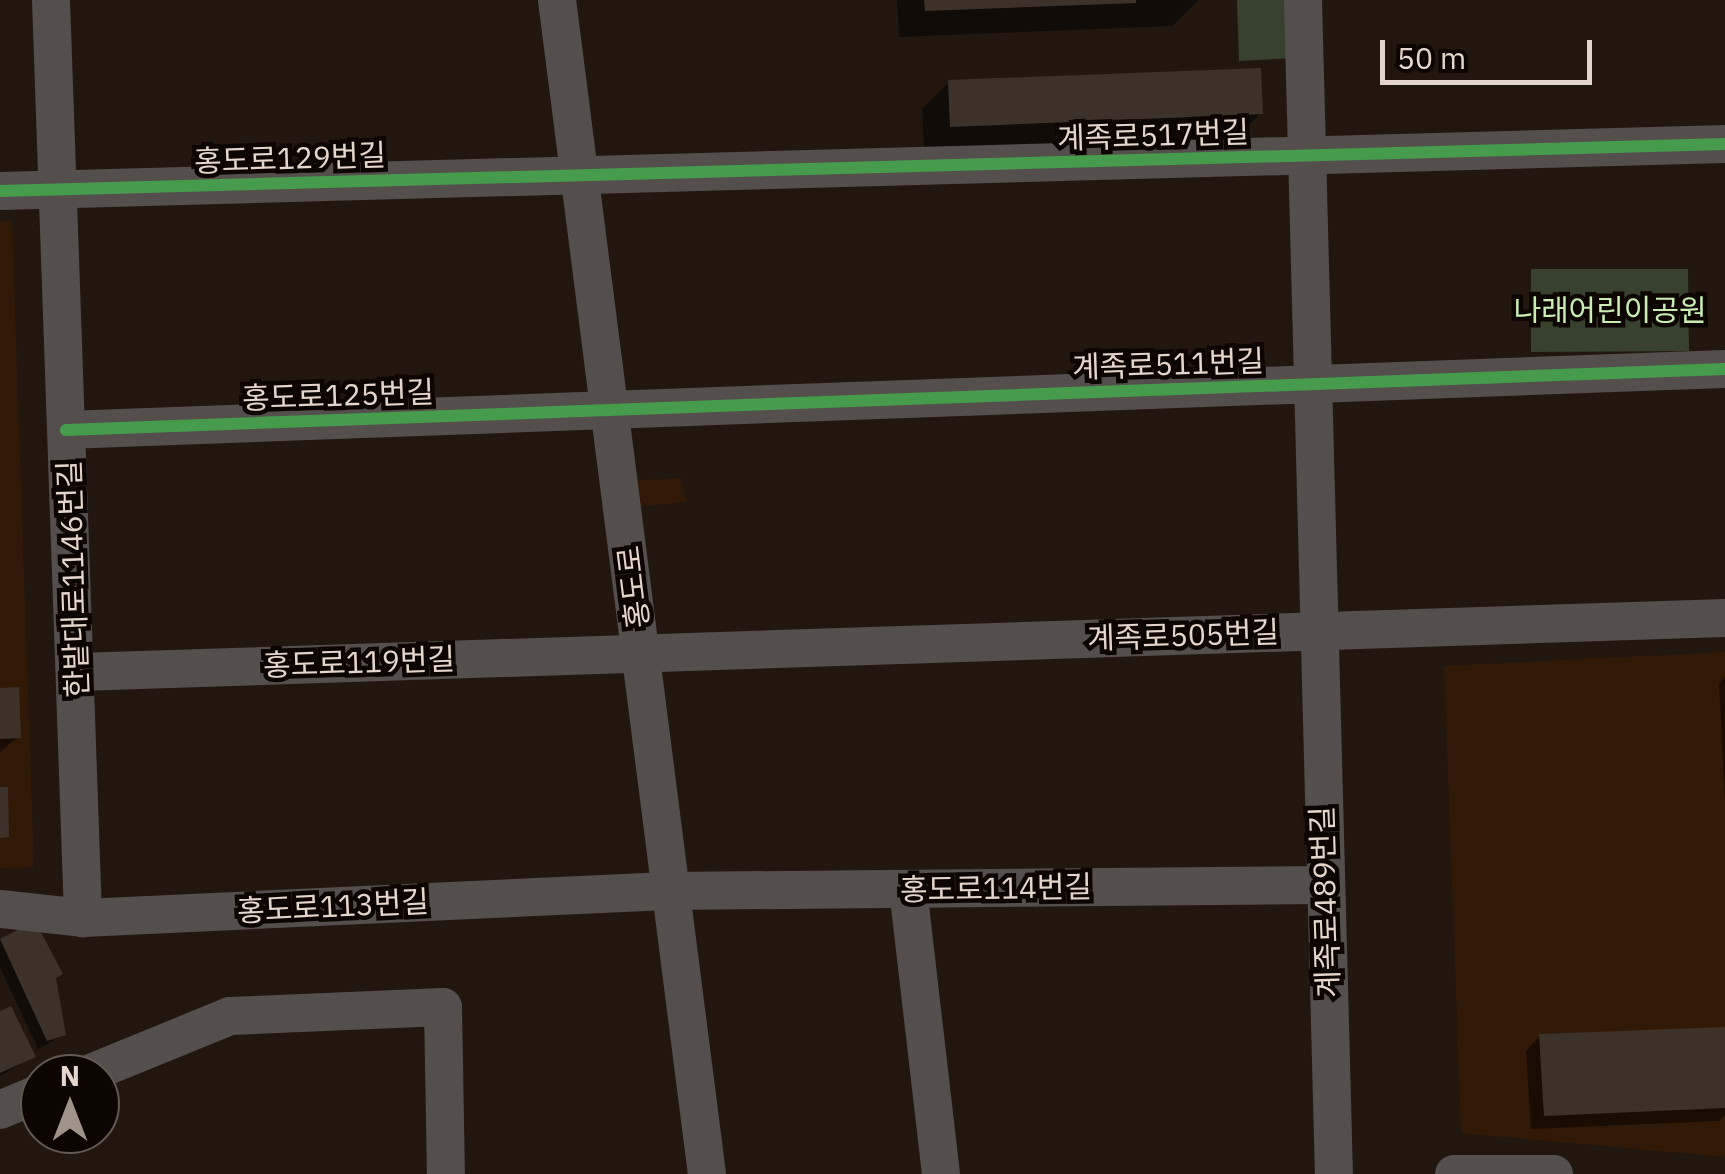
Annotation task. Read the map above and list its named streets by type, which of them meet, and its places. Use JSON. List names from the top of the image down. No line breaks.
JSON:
{"streets":{"street":["계족로517번길","홍도로129번길","계족로511번길","홍도로125번길","한밭대로1146번길","홍도로","계족로505번길","홍도로119번길","홍도로114번길","계족로489번길","홍도로113번길"]},"crossings":[["계족로517번길","홍도로129번길"],["계족로517번길","홍도로"],["계족로517번길","계족로489번길"],["홍도로129번길","한밭대로1146번길"],["홍도로129번길","홍도로"],["계족로511번길","홍도로125번길"],["계족로511번길","홍도로"],["계족로511번길","계족로489번길"],["홍도로125번길","한밭대로1146번길"],["홍도로125번길","홍도로"],["한밭대로1146번길","홍도로119번길"],["한밭대로1146번길","홍도로113번길"],["홍도로","계족로505번길"],["홍도로","홍도로119번길"],["홍도로","홍도로114번길"],["홍도로","홍도로113번길"],["계족로505번길","홍도로119번길"],["계족로505번길","계족로489번길"],["홍도로114번길","계족로489번길"],["홍도로114번길","홍도로113번길"]],"parks":["나래어린이공원"],"scale_bar":"50 m","north":"top"}
